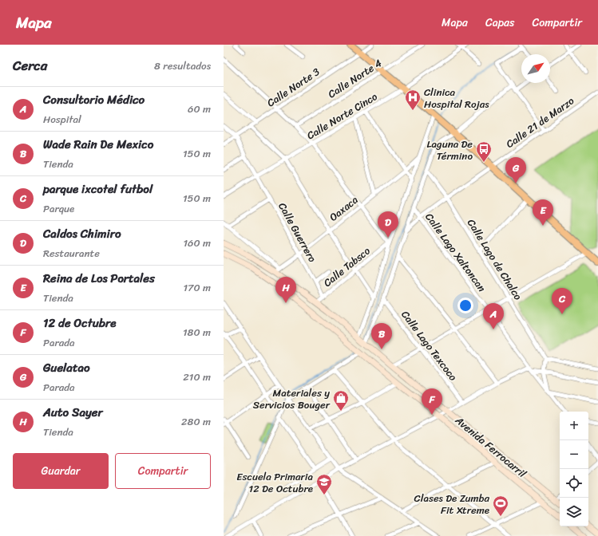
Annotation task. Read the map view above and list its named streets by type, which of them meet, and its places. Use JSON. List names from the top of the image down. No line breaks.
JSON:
{"streets":{"main road":["Avenida Ferrocarril"],"street":["Calle Norte 4","Calle Norte 3","Calle Norte Cinco","Calle 21 de Marzo","Oaxaca","Calle Guerrero","Calle Lago Xaltoncan","Calle Lago de Chalco","Calle Tabsco","Calle Lago Texcoco"]},"crossings":[["Calle Norte 3","Calle Guerrero"],["Calle Norte Cinco","Calle Guerrero"],["Calle 21 de Marzo","Calle Lago Xaltoncan"],["Calle 21 de Marzo","Calle Lago de Chalco"],["Oaxaca","Calle Guerrero"],["Oaxaca","Avenida Ferrocarril"],["Calle Guerrero","Calle Tabsco"],["Calle Tabsco","Avenida Ferrocarril"]],"places":{"hospital":["Clinica Hospital Rojas"],"bus stop":["Laguna De Término"],"shop":["Materiales y Servicios Bouger"],"school or university":["Escuela Primaria 12 De Octubre"],"sports":["Clases De Zumba Fit Xtreme"]},"north":"top right","page":{"header":"Mapa","nav":["Mapa","Capas","Compartir"],"heading":["Cerca","8 resultados"],"list":[{"mark":"A","name":"Consultorio Médico","note":"Hospital","value":"60 m"},{"mark":"B","name":"Wade Rain De Mexico","note":"Tienda","value":"150 m"},{"mark":"C","name":"parque ixcotel futbol","note":"Parque","value":"150 m"},{"mark":"D","name":"Caldos Chimiro","note":"Restaurante","value":"160 m"},{"mark":"E","name":"Reina de Los Portales","note":"Tienda","value":"170 m"},{"mark":"F","name":"12 de Octubre","note":"Parada","value":"180 m"},{"mark":"G","name":"Guelatao","note":"Parada","value":"210 m"},{"mark":"H","name":"Auto Sayer","note":"Tienda","value":"280 m"}],"pins":["G","E","D","H","C","A","B","F"],"map_buttons":["+","−"],"buttons":["Guardar","Compartir"]}}
